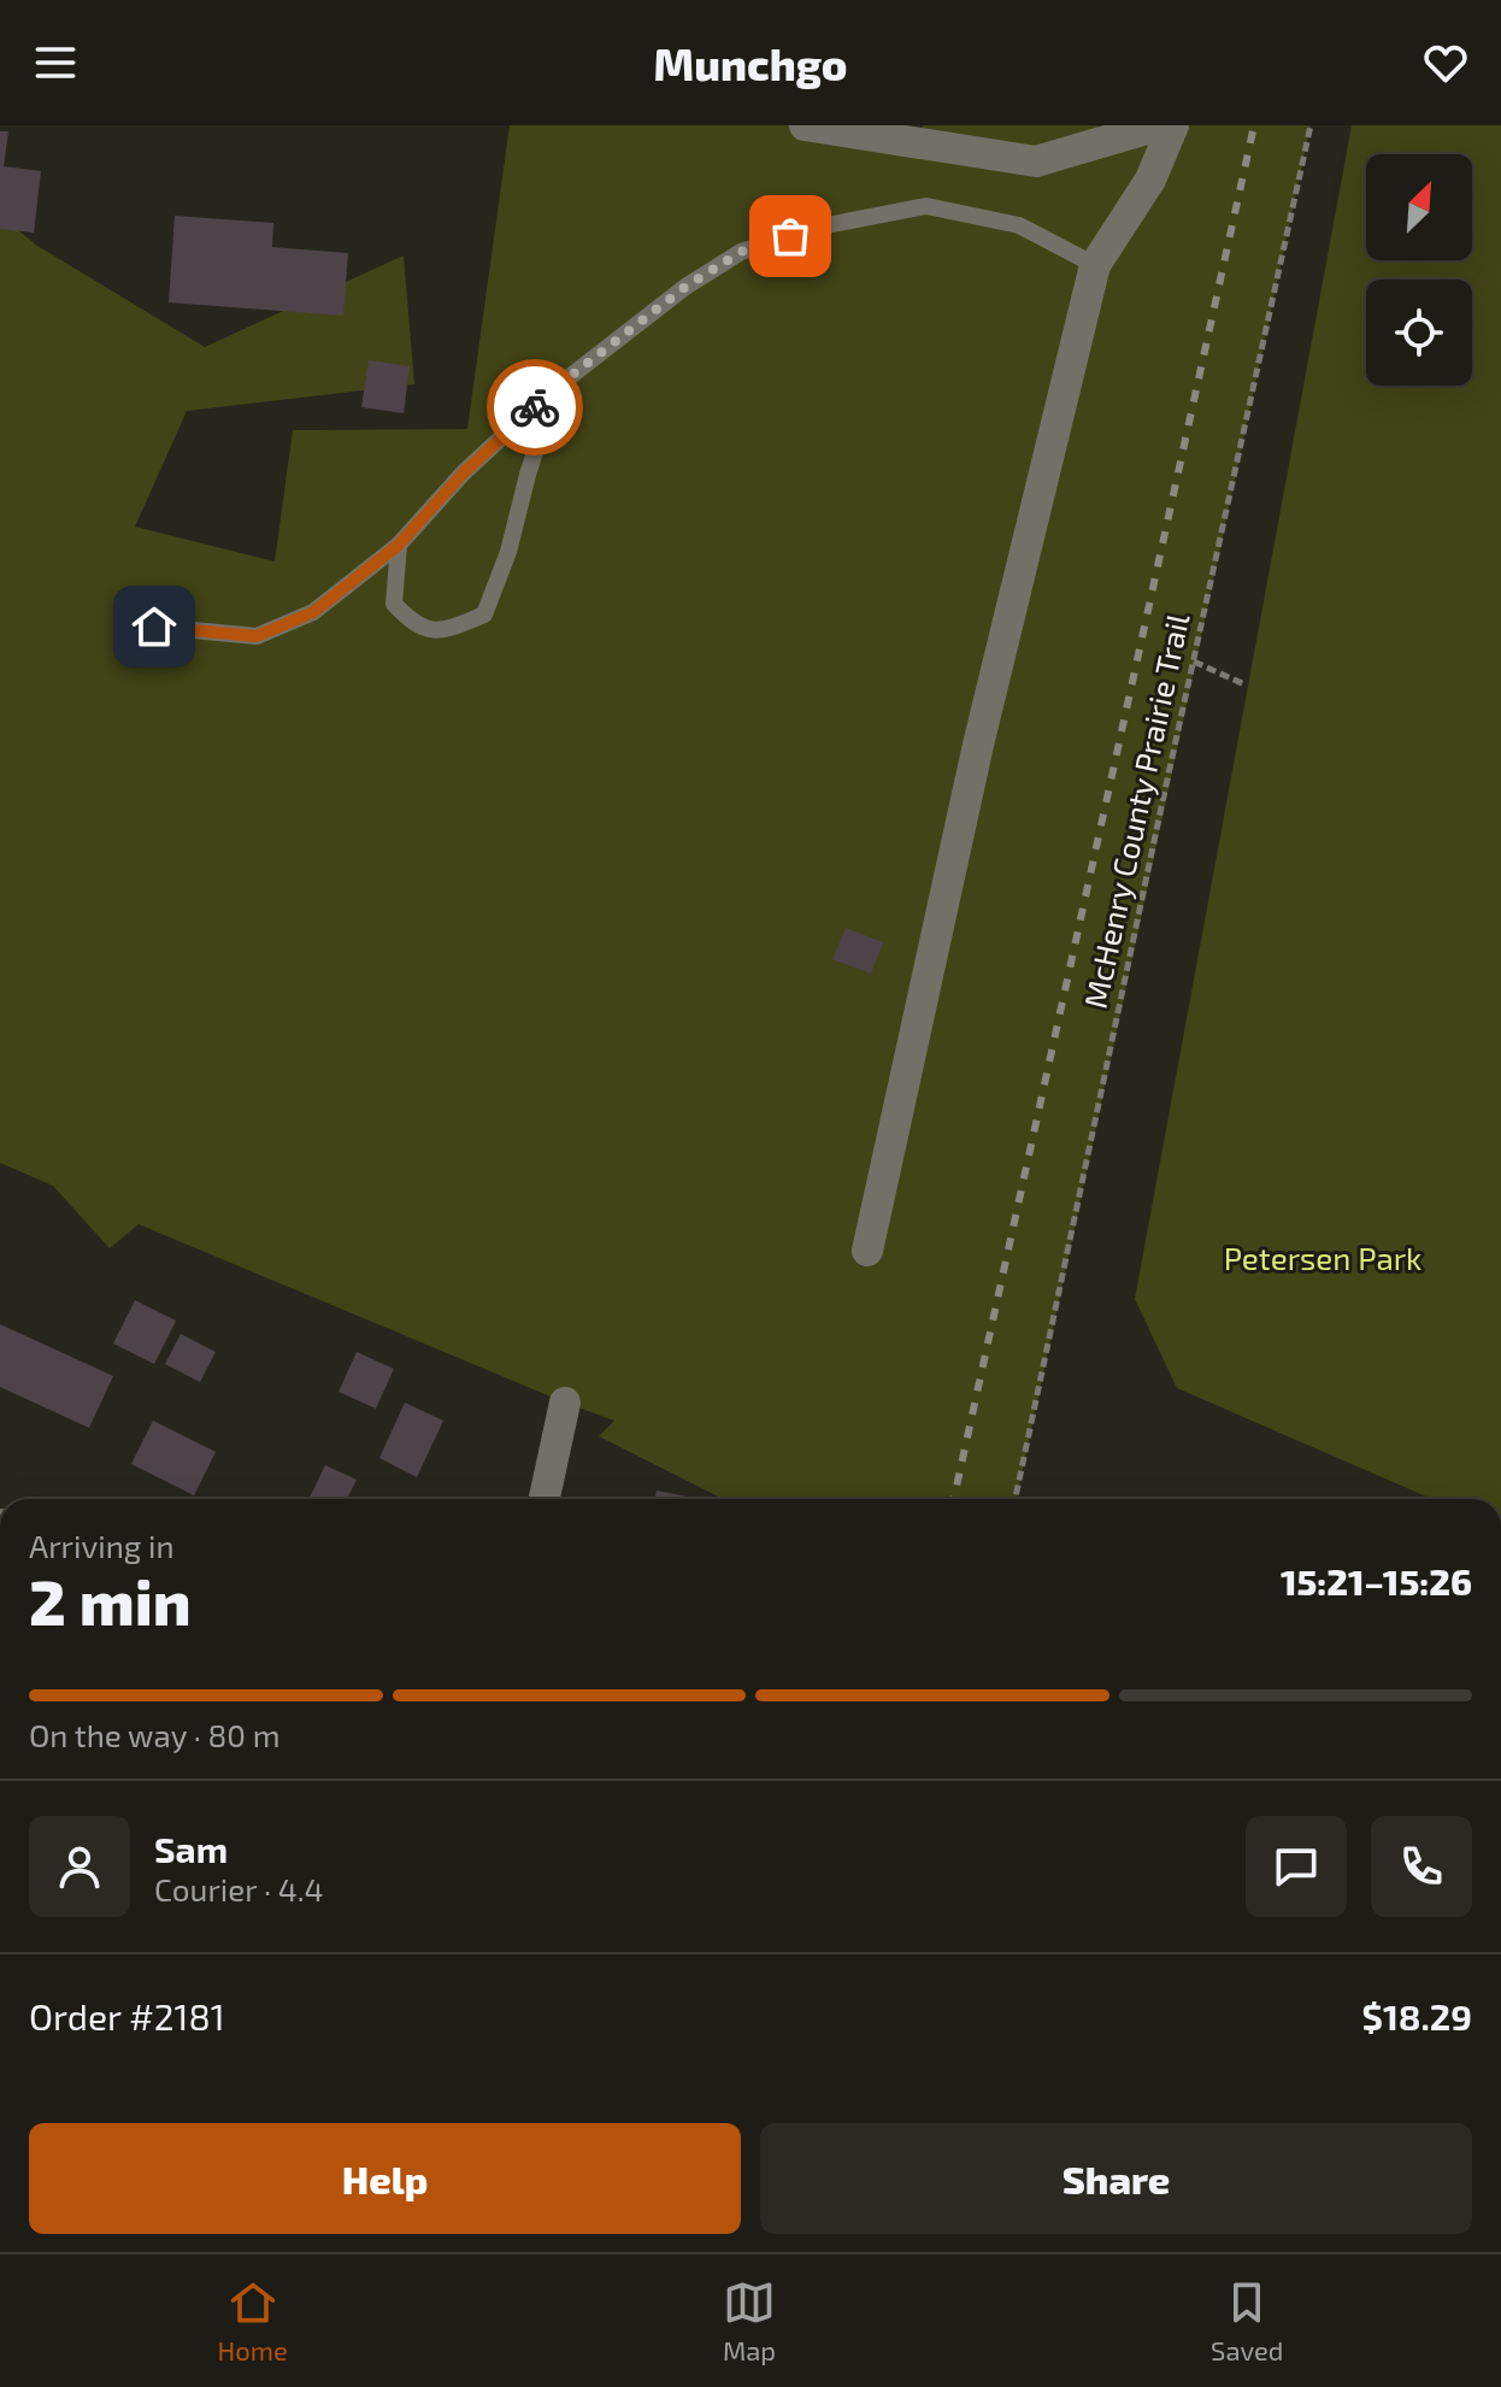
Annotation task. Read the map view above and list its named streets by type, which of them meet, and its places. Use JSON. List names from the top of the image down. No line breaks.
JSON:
{"streets":{"path":["McHenry County Prairie Trail"]},"parks":["Petersen Park"],"north":"top right","page":{"header":"Munchgo","heading":["2 min","Arriving in","15:21–15:26"],"panel":["Sam","Courier · 4.4","Order #2181","$18.29"],"bar":"On the way · 80 m","buttons":["Help","Share"],"tabs":["Home","Map","Saved"]}}
